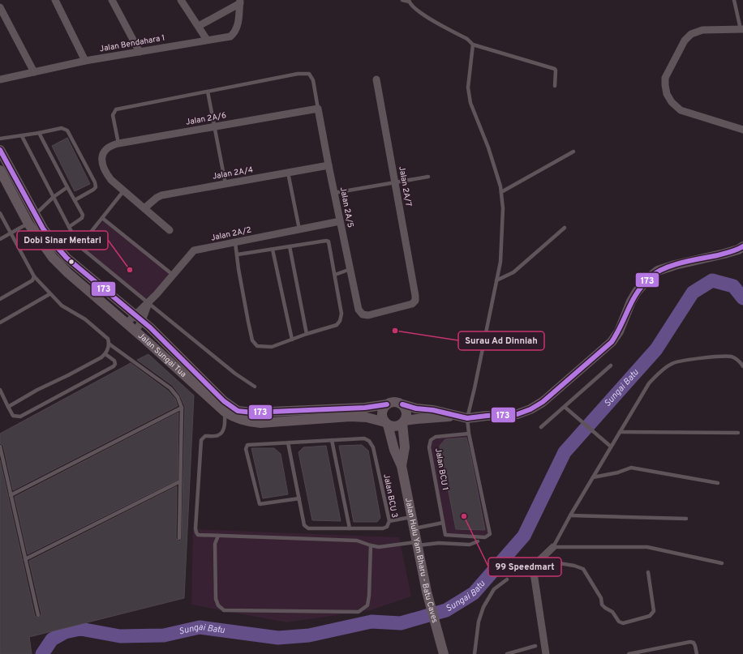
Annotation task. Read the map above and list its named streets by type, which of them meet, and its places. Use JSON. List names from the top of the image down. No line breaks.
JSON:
{"streets":{"main road":["Jalan Sungai Tua","Jalan Hulu Yam Bharu - Batu Caves"],"street":["Jalan Bendahara 1","Jalan 2A/6","Jalan 2A/4","Jalan 2A/7","Jalan 2A/5","Jalan 2A/2"],"lane":["Jalan BCU 1","Jalan BCU 3"]},"crossings":[["Jalan 2A/6","Jalan 2A/5"],["Jalan 2A/4","Jalan 2A/5"],["Jalan 2A/7","Jalan 2A/5"],["Jalan 2A/5","Jalan 2A/2"],["Jalan 2A/2","Jalan Sungai Tua"],["Jalan Sungai Tua","Jalan Hulu Yam Bharu - Batu Caves"]],"water":["Sungai Batu"],"places":["Dobi Sinar Mentari","Surau Ad Dinniah","99 Speedmart"],"lines":["transit line 173"]}
